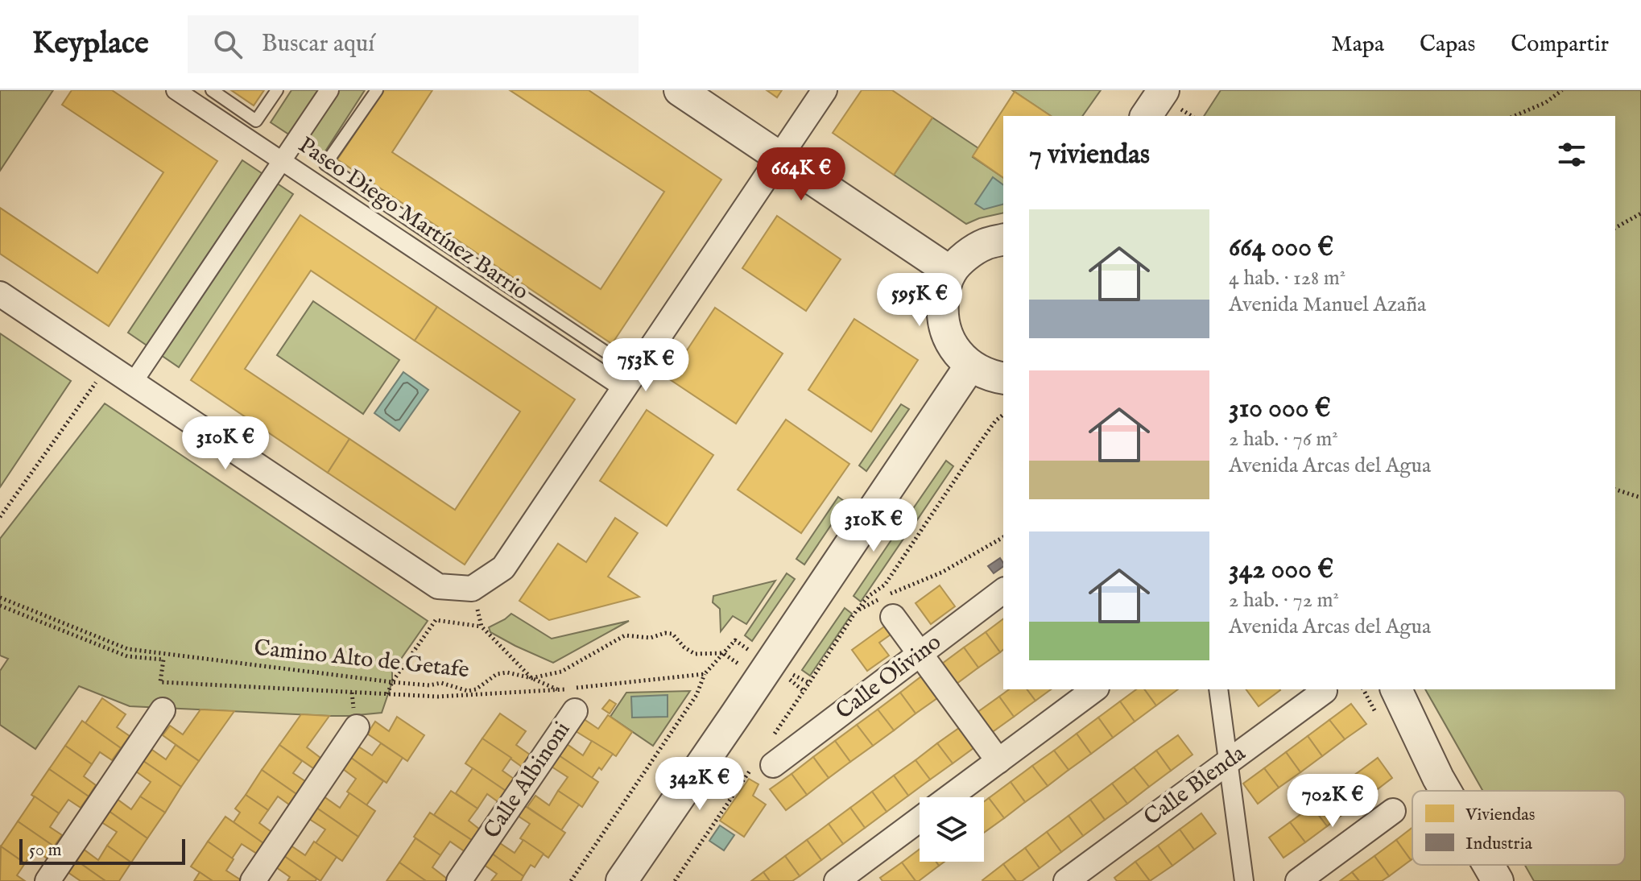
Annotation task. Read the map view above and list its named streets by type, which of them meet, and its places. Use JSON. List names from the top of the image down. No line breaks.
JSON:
{"streets":{"street":["Paseo Diego Martínez Barrio","Calle Olivino","Calle Albinoni","Calle Blenda"],"path":["Camino Alto de Getafe"]},"legend":["Viviendas","Industria"],"scale_bar":"50 m","page":{"header":"Keyplace","search":"Buscar aquí","nav":["Mapa","Capas","Compartir"],"heading":"7 viviendas","price":["664K €","595K €","753K €","310K €","310K €","342K €","702K €"],"list":[{"name":"664 000 €","note":"4 hab. · 128 m² · Avenida Manuel Azaña"},{"name":"310 000 €","note":"2 hab. · 76 m² · Avenida Arcas del Agua"},{"name":"342 000 €","note":"2 hab. · 72 m² · Avenida Arcas del Agua"}],"scale":"50 m"}}
